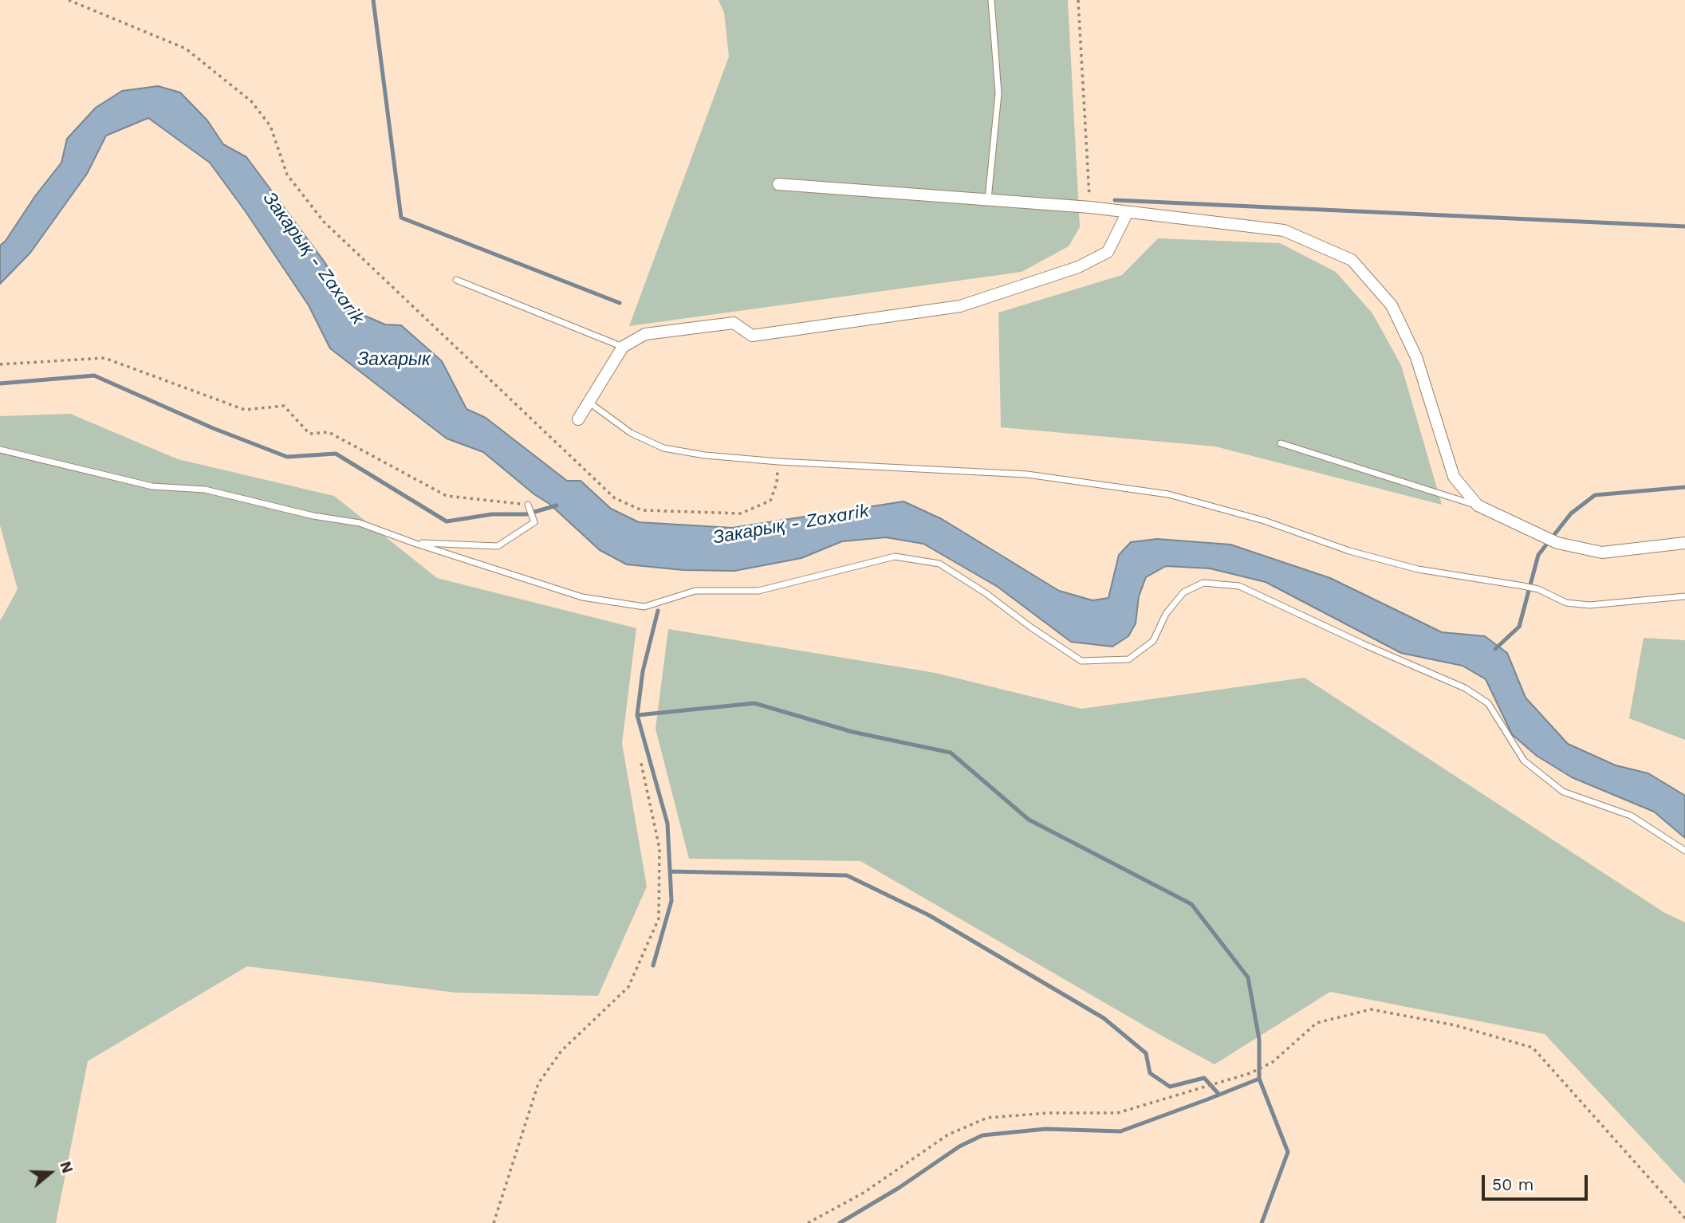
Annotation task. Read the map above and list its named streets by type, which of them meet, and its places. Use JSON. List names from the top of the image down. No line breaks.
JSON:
{"water":["Закарық - Zaxarik","Захарык"],"scale_bar":"50 m","north":"right"}
